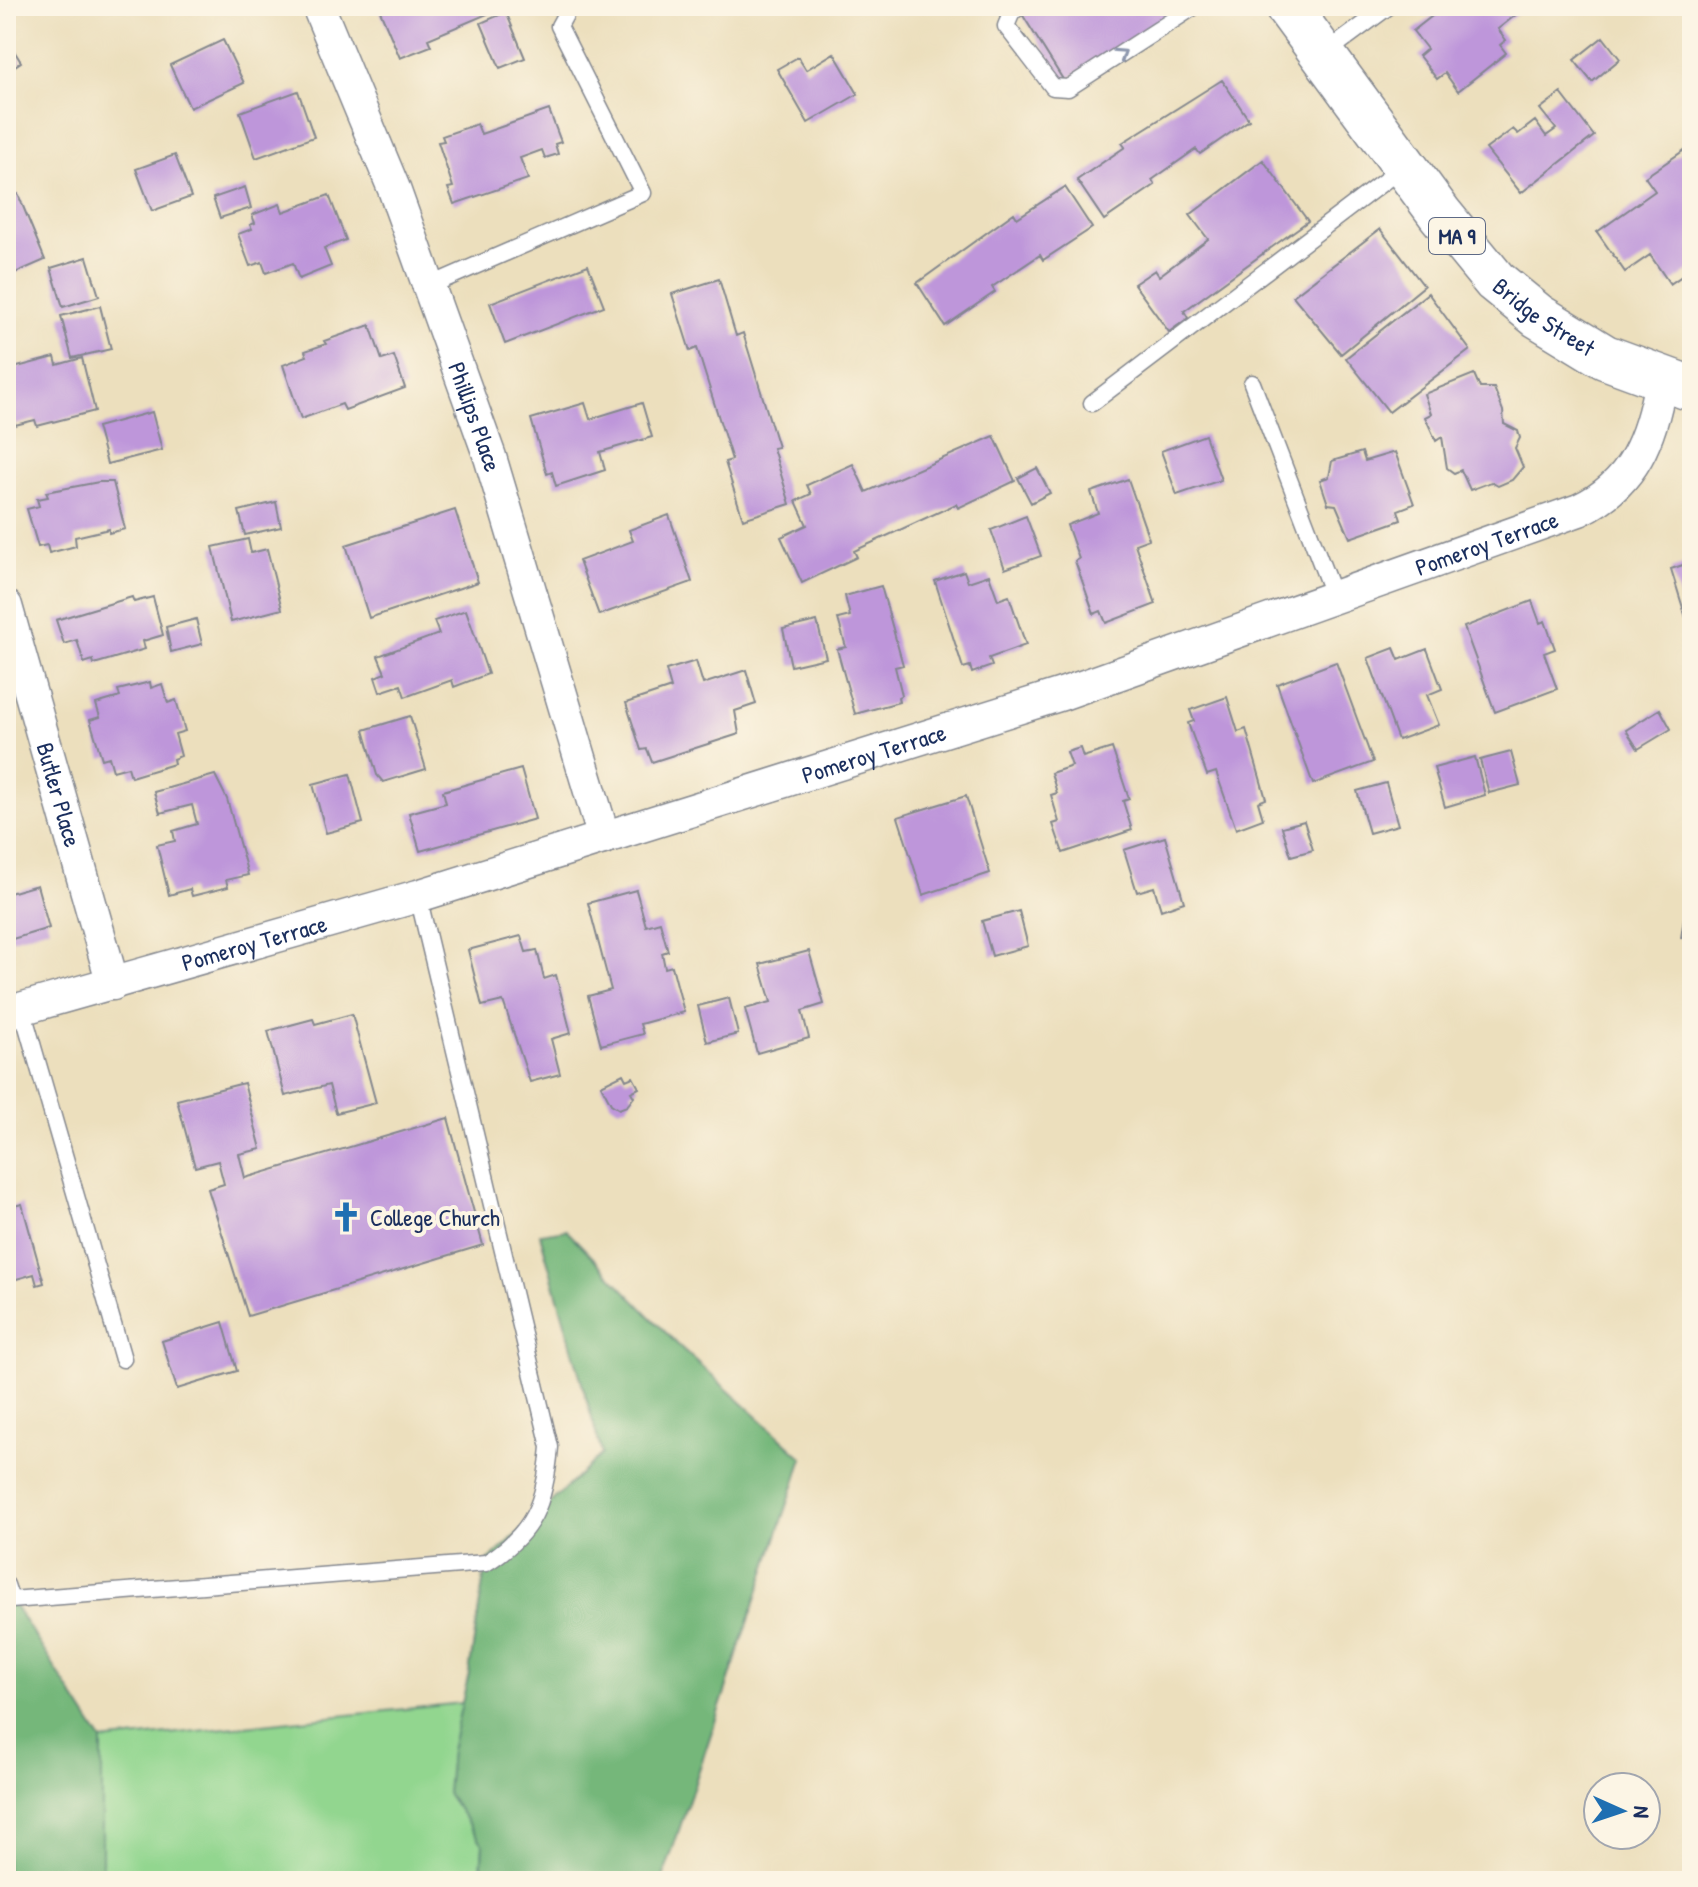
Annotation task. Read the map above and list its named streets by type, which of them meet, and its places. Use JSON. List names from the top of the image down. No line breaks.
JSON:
{"streets":{"highway":["MA 9","Bridge Street"],"street":["Phillips Place","Pomeroy Terrace","Butler Place"]},"crossings":[["Bridge Street","Pomeroy Terrace"],["Phillips Place","Pomeroy Terrace"],["Pomeroy Terrace","Butler Place"]],"places":{"church":["College Church"]},"north":"right"}
